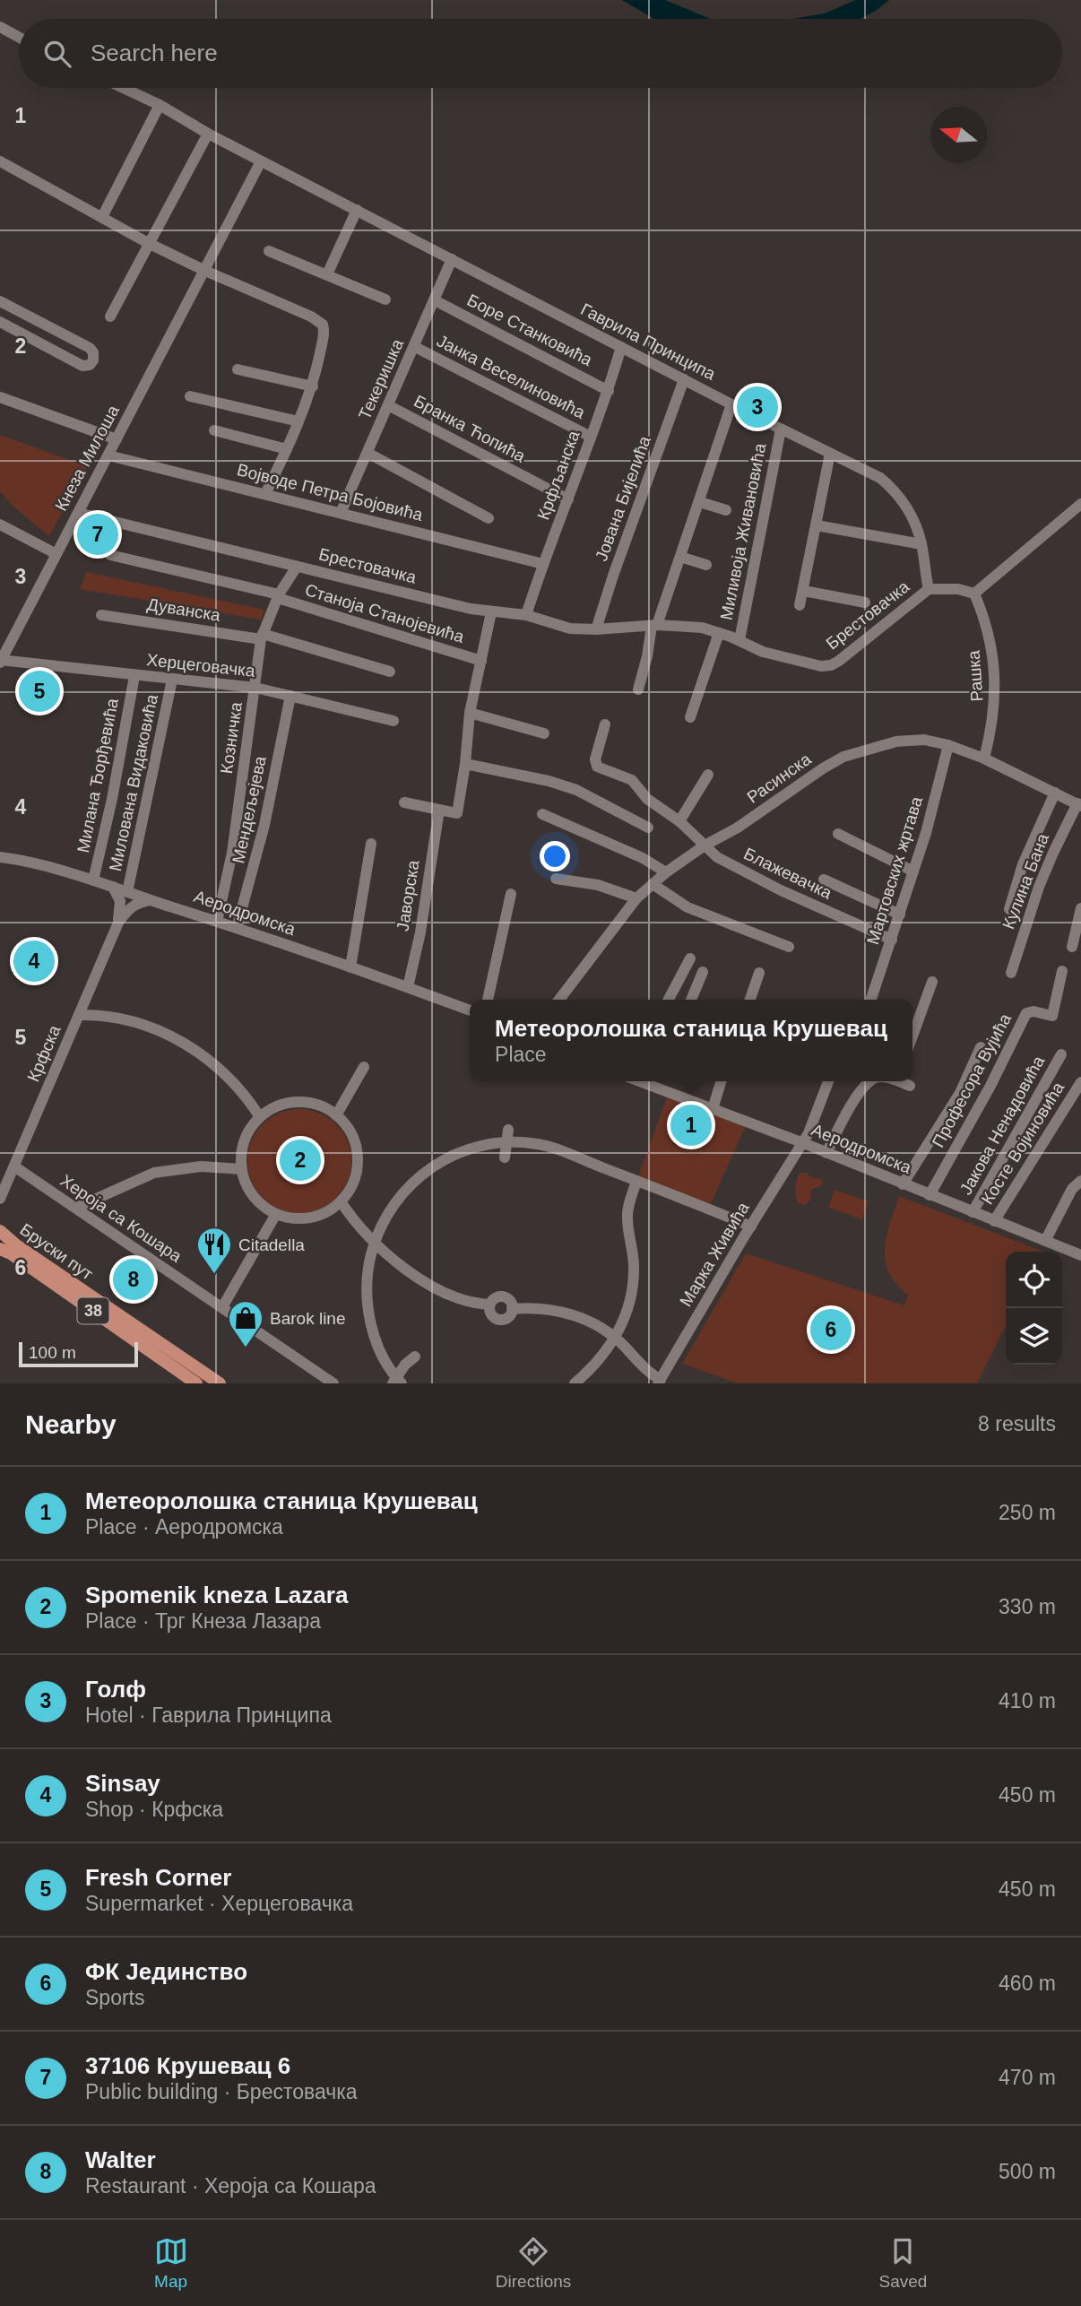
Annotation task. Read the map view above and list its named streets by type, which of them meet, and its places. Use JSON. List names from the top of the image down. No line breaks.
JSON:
{"streets":{"main road":["Бруски пут","38"],"street":["Боре Станковића","Гаврила Принципа","Јанка Веселиновића","Текеришка","Бранка Ћопића","Кнеза Милоша","Крфљанска","Војводе Петра Бојовића","Јована Бијелића","Миливоја Живановића","Брестовачка","Дуванска","Станоја Станојевића","Херцеговачка","Рашка","Козничка","Милана Ђорђевића","Расинска","Милована Видаковића","Мендељејева","Мартовских жртава","Блажевачка","Кулина Бана","Јаворска","Аеродромска","Крфска","Професора Вујића","Јакова Ненадовића","Косте Војиновића","Хероја са Кошара","Марка Живића"]},"crossings":[["Боре Станковића","Текеришка"],["Боре Станковића","Крфљанска"],["Гаврила Принципа","Текеришка"],["Гаврила Принципа","Кнеза Милоша"],["Гаврила Принципа","Крфљанска"],["Гаврила Принципа","Јована Бијелића"],["Гаврила Принципа","Миливоја Живановића"],["Гаврила Принципа","Брестовачка"],["Јанка Веселиновића","Текеришка"],["Јанка Веселиновића","Крфљанска"],["Текеришка","Бранка Ћопића"],["Текеришка","Војводе Петра Бојовића"],["Бранка Ћопића","Крфљанска"],["Кнеза Милоша","Војводе Петра Бојовића"],["Кнеза Милоша","Брестовачка"],["Кнеза Милоша","Херцеговачка"],["Крфљанска","Војводе Петра Бојовића"],["Крфљанска","Брестовачка"],["Јована Бијелића","Брестовачка"],["Миливоја Живановића","Брестовачка"],["Брестовачка","Козничка"],["Дуванска","Козничка"],["Станоја Станојевића","Козничка"],["Херцеговачка","Козничка"],["Херцеговачка","Милана Ђорђевића"],["Херцеговачка","Милована Видаковића"],["Херцеговачка","Мендељејева"],["Рашка","Расинска"],["Козничка","Аеродромска"],["Милана Ђорђевића","Аеродромска"],["Расинска","Мартовских жртава"],["Расинска","Блажевачка"],["Расинска","Кулина Бана"],["Милована Видаковића","Аеродромска"],["Мендељејева","Аеродромска"],["Мартовских жртава","Блажевачка"],["Јаворска","Аеродромска"],["Аеродромска","Професора Вујића"],["Аеродромска","Јакова Ненадовића"],["Аеродромска","Косте Војиновића"],["Аеродромска","Марка Живића"],["Крфска","Хероја са Кошара"]],"places":{"restaurant":["Citadella"],"shop":["Barok line"]},"scale_bar":"100 m","north":"left","page":{"search":"Search here","pins":["3","7","5","4","1","2","8","6"],"popup":["Метеоролошка станица Крушевац","Place"],"scale":"100 m","heading":["Nearby","8 results"],"list":[{"mark":"1","name":"Метеоролошка станица Крушевац","note":"Place · Аеродромска","value":"250 m"},{"mark":"2","name":"Spomenik kneza Lazara","note":"Place · Трг Кнеза Лазара","value":"330 m"},{"mark":"3","name":"Голф","note":"Hotel · Гаврила Принципа","value":"410 m"},{"mark":"4","name":"Sinsay","note":"Shop · Крфска","value":"450 m"},{"mark":"5","name":"Fresh Corner","note":"Supermarket · Херцеговачка","value":"450 m"},{"mark":"6","name":"ФК Јединство","note":"Sports","value":"460 m"},{"mark":"7","name":"37106 Крушевац 6","note":"Public building · Брестовачка","value":"470 m"},{"mark":"8","name":"Walter","note":"Restaurant · Хероја са Кошара","value":"500 m"}],"nav":["Map","Directions","Saved"]},"grid":{"rows":["1","2","3","4","5","6"]}}
